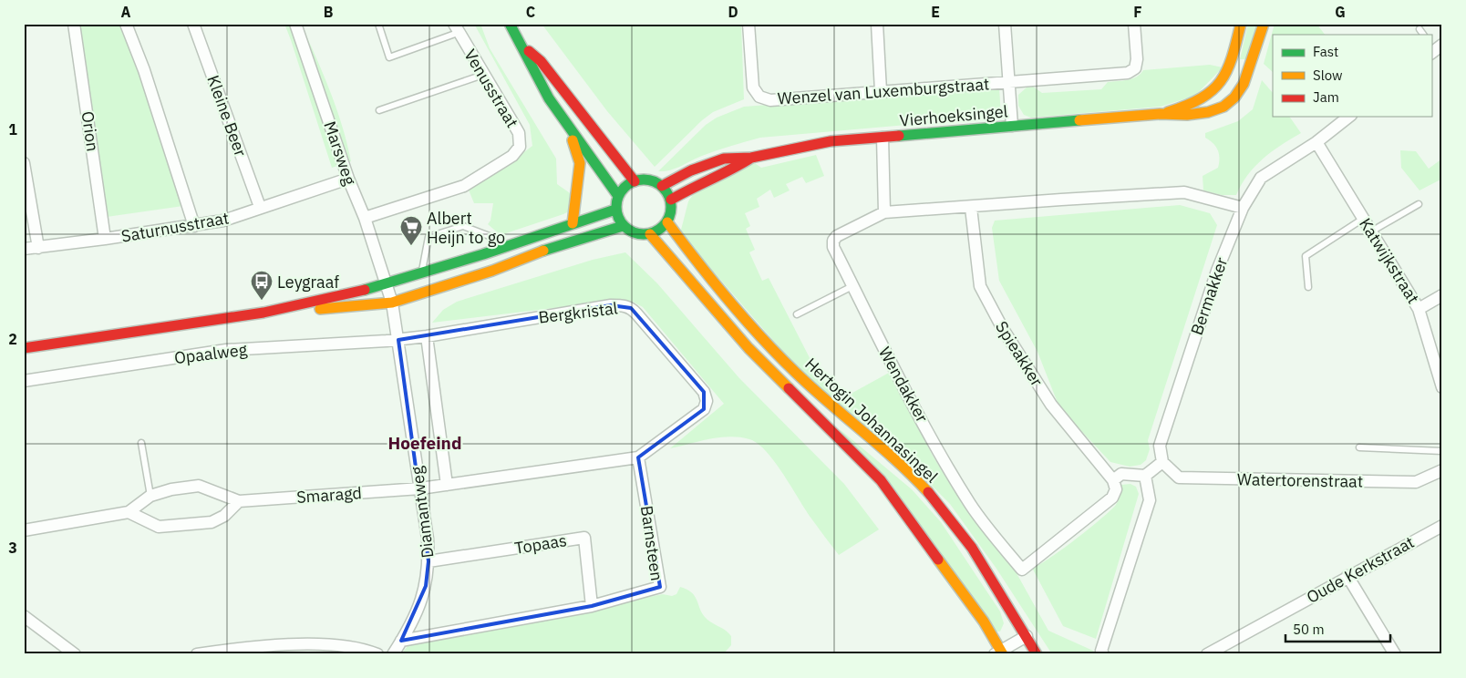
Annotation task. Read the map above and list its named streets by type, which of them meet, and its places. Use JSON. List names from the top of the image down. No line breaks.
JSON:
{"streets":{"street":["Venusstraat","Wenzel van Luxemburgstraat","Kleine Beer","Vierhoeksingel","Orion","Marsweg","Saturnusstraat","Katwijkstraat","Bermakker","Bergkristal","Opaalweg","Spieakker","Wendakker","Hertogin Johannasingel","Watertorenstraat","Smaragd","Diamantweg","Barnsteen","Topaas","Oude Kerkstraat"]},"crossings":[["Venusstraat","Marsweg"],["Wenzel van Luxemburgstraat","Vierhoeksingel"],["Kleine Beer","Saturnusstraat"],["Vierhoeksingel","Hertogin Johannasingel"],["Orion","Saturnusstraat"],["Marsweg","Saturnusstraat"],["Marsweg","Diamantweg"],["Katwijkstraat","Bermakker"],["Bermakker","Wendakker"],["Bermakker","Watertorenstraat"],["Bergkristal","Opaalweg"],["Bergkristal","Diamantweg"],["Bergkristal","Barnsteen"],["Opaalweg","Diamantweg"],["Spieakker","Wendakker"],["Smaragd","Diamantweg"],["Diamantweg","Barnsteen"],["Diamantweg","Topaas"],["Barnsteen","Topaas"]],"districts":["Hoefeind"],"places":{"supermarket":["Albert Heijn to go"],"bus stop":["Leygraaf"]},"legend":["Fast","Slow","Jam"],"scale_bar":"50 m","grid":{"columns":["A","B","C","D","E","F","G"],"rows":["1","2","3"]}}
